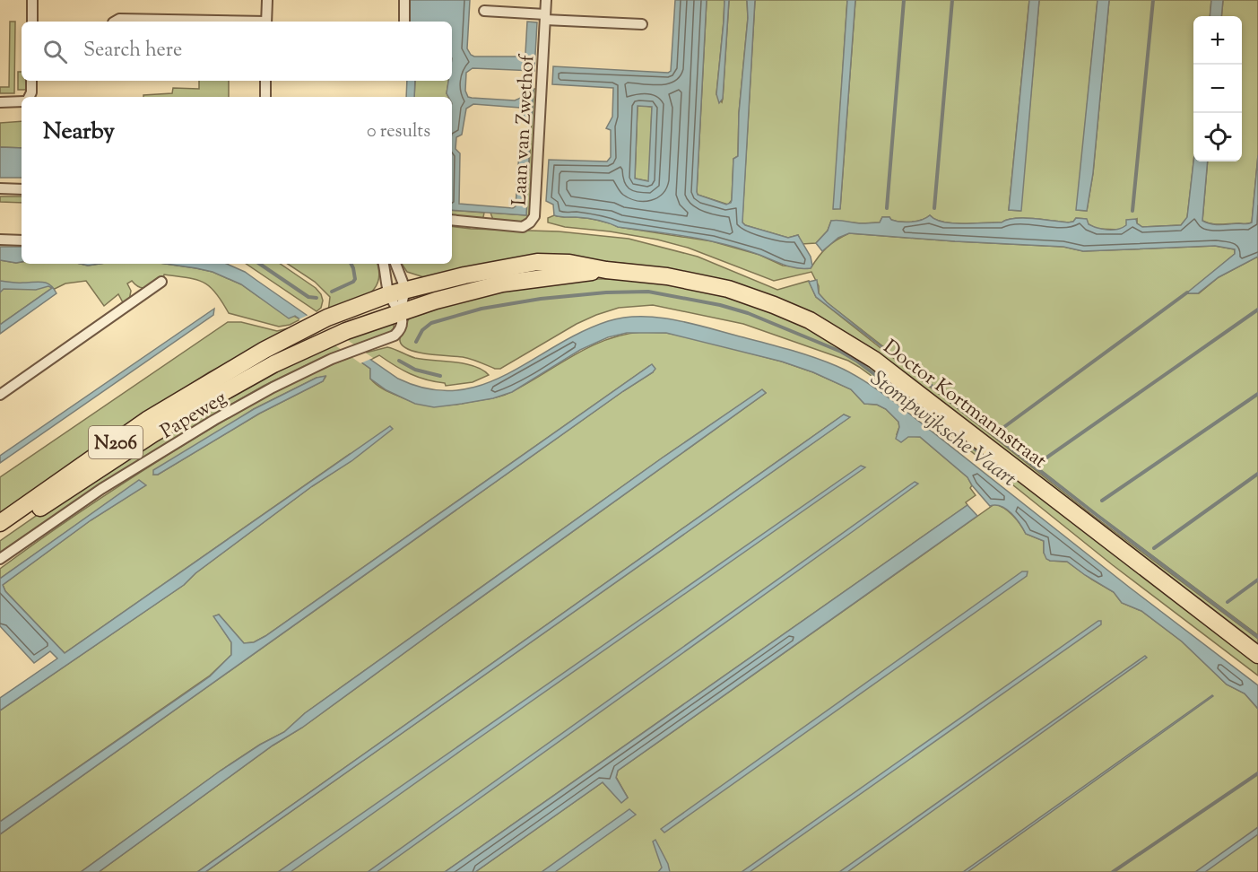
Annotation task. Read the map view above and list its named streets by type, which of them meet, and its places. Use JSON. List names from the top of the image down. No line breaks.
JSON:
{"streets":{"main road":["Doctor Kortmannstraat","N206"],"street":["Laan van Zwethof","Papeweg"]},"crossings":[["Doctor Kortmannstraat","Papeweg"],["Doctor Kortmannstraat","N206"],["Papeweg","N206"]],"water":["Stompwijksche Vaart"],"page":{"map_buttons":["+","−"],"search":"Search here","heading":["Nearby","0 results"]}}
